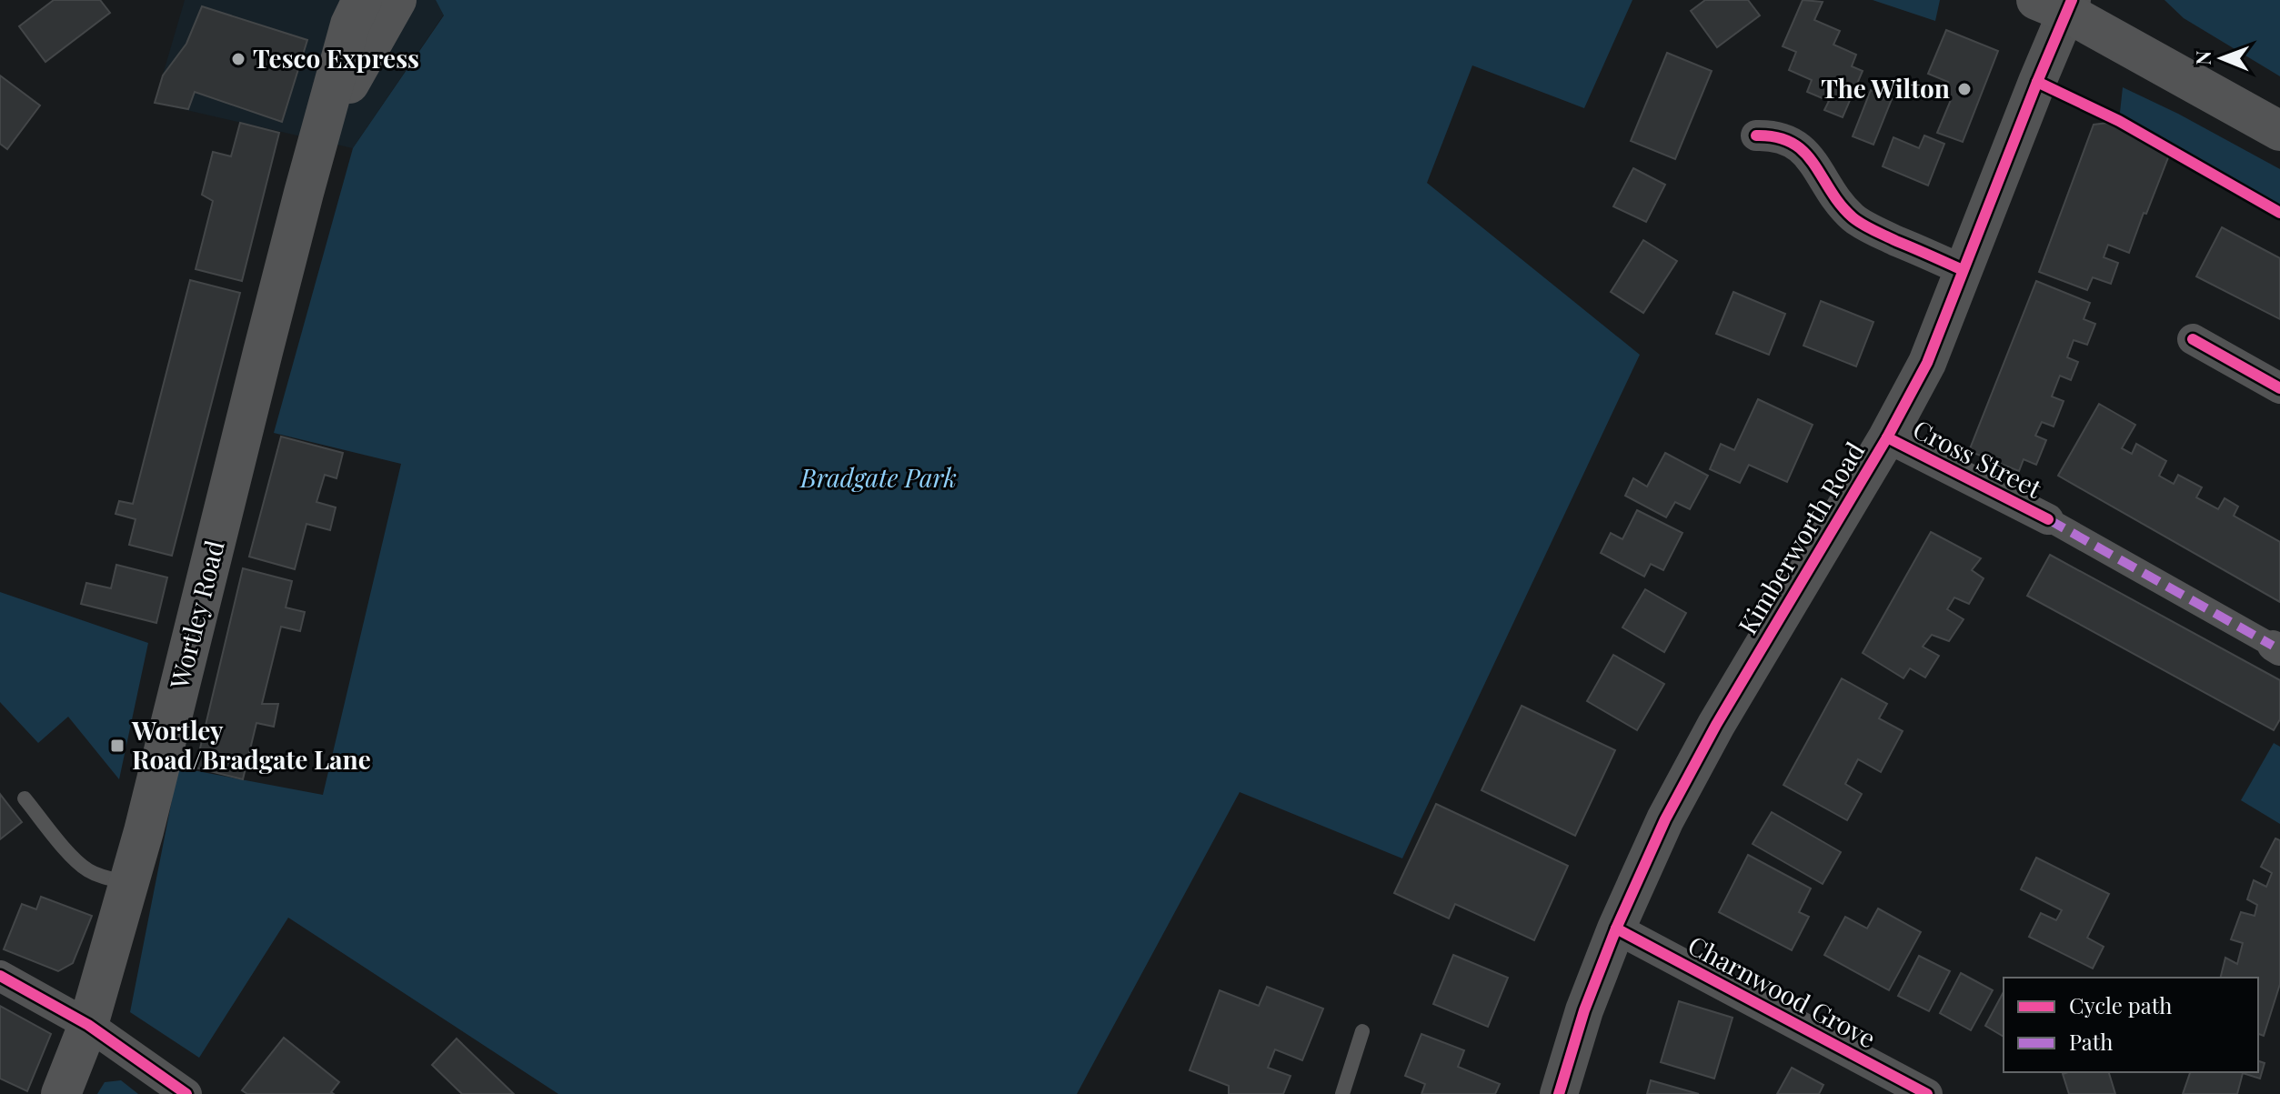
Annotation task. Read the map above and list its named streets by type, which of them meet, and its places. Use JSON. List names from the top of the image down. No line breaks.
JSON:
{"streets":{"main road":["Wortley Road"],"street":["Cross Street","Kimberworth Road","Charnwood Grove"]},"crossings":[["Cross Street","Kimberworth Road"],["Kimberworth Road","Charnwood Grove"]],"parks":["Bradgate Park"],"places":{"other":["Tesco Express","The Wilton"],"transit":["Wortley Road/Bradgate Lane"]},"legend":["Cycle path","Path"],"north":"left"}
